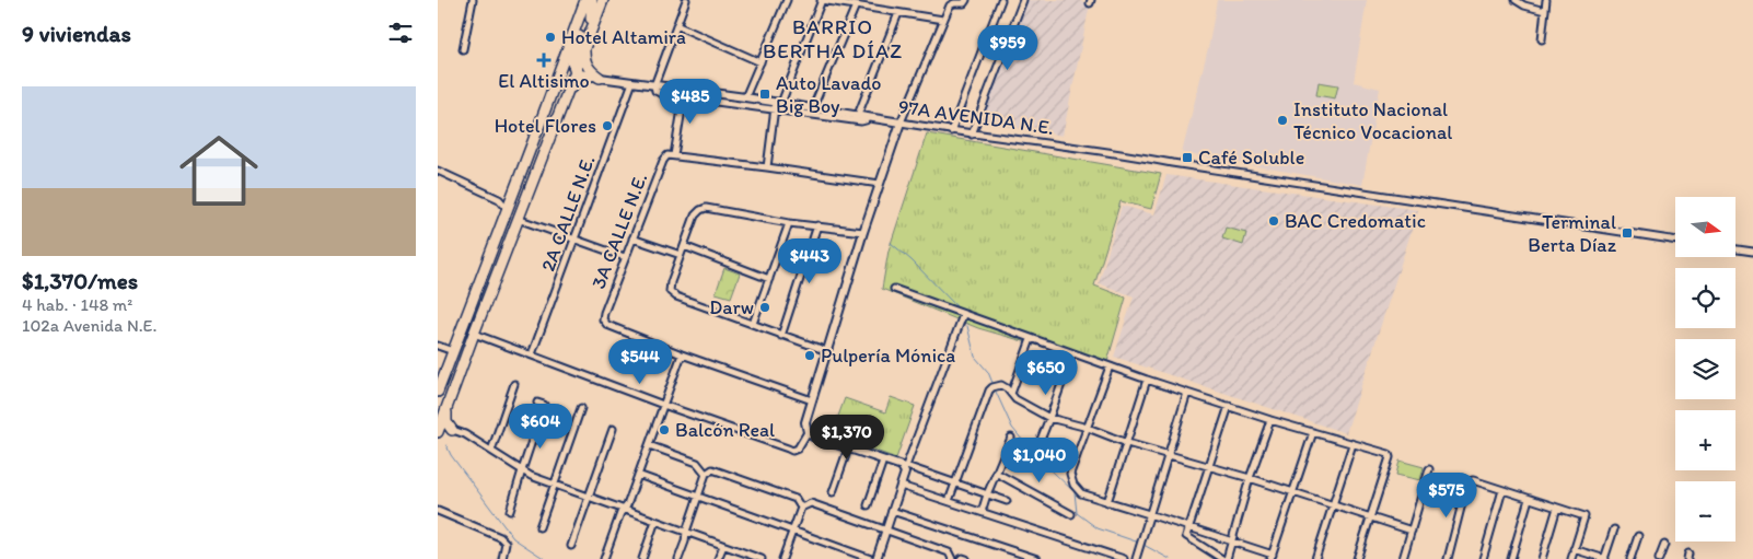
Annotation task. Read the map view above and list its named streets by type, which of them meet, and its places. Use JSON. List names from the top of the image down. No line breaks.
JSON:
{"streets":{"street":["97A AVENIDA N.E.","2A CALLE N.E.","3A CALLE N.E."]},"crossings":[["97A AVENIDA N.E.","2A CALLE N.E."]],"districts":["BARRIO BERTHA DÍAZ"],"places":{"other":["Hotel Altamira","Instituto Nacional Técnico Vocacional","Hotel Flores","BAC Credomatic","Darw","Pulpería Mónica","Balcón Real"],"health":["El Altisimo"],"transit":["Auto Lavado Big Boy","Café Soluble","Terminal Berta Díaz"]},"north":"right","page":{"heading":"9 viviendas","price":["$959","$485","$443","$544","$650","$604","$1,370","$1,040","$575"],"list":[{"name":"$1,370/mes","note":"4 hab. · 148 m² · 102a Avenida N.E."}],"map_buttons":["+","−"]}}
